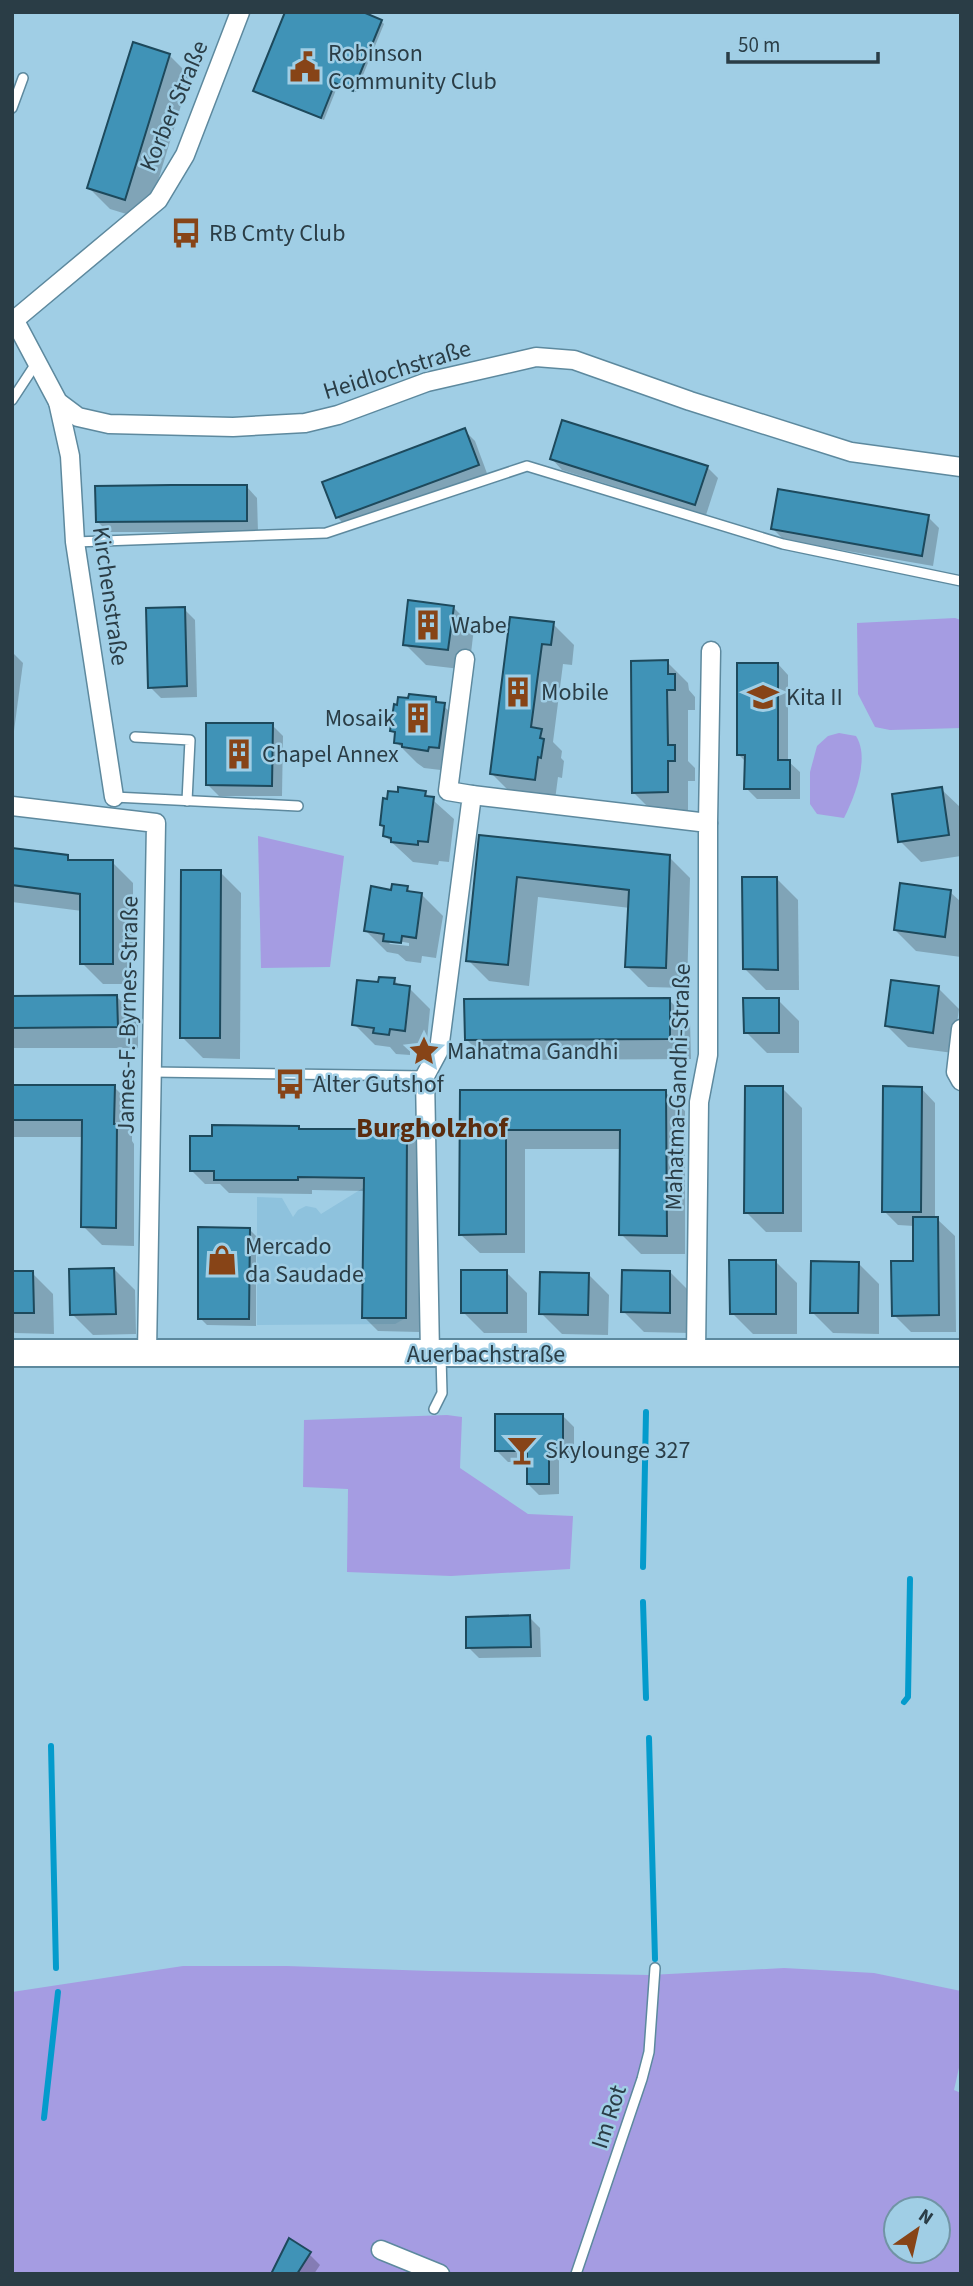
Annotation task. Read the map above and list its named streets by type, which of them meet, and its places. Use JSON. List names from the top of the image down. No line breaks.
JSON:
{"streets":{"main road":["Auerbachstraße"],"street":["Korber Straße","Heidlochstraße","Kirchenstraße","James-F.-Byrnes-Straße","Mahatma-Gandhi-Straße"],"lane":["Im Rot"]},"crossings":[["Heidlochstraße","Kirchenstraße"],["James-F.-Byrnes-Straße","Auerbachstraße"],["Mahatma-Gandhi-Straße","Auerbachstraße"]],"districts":["Burgholzhof"],"places":{"public building":["Robinson Community Club"],"bus stop":["RB Cmty Club","Alter Gutshof"],"building":["Wabe","Mobile","Mosaik","Chapel Annex"],"school or university":["Kita II"],"place":["Mahatma Gandhi"],"shop":["Mercado da Saudade"],"bar":["Skylounge 327"]},"scale_bar":"50 m","north":"top right"}
